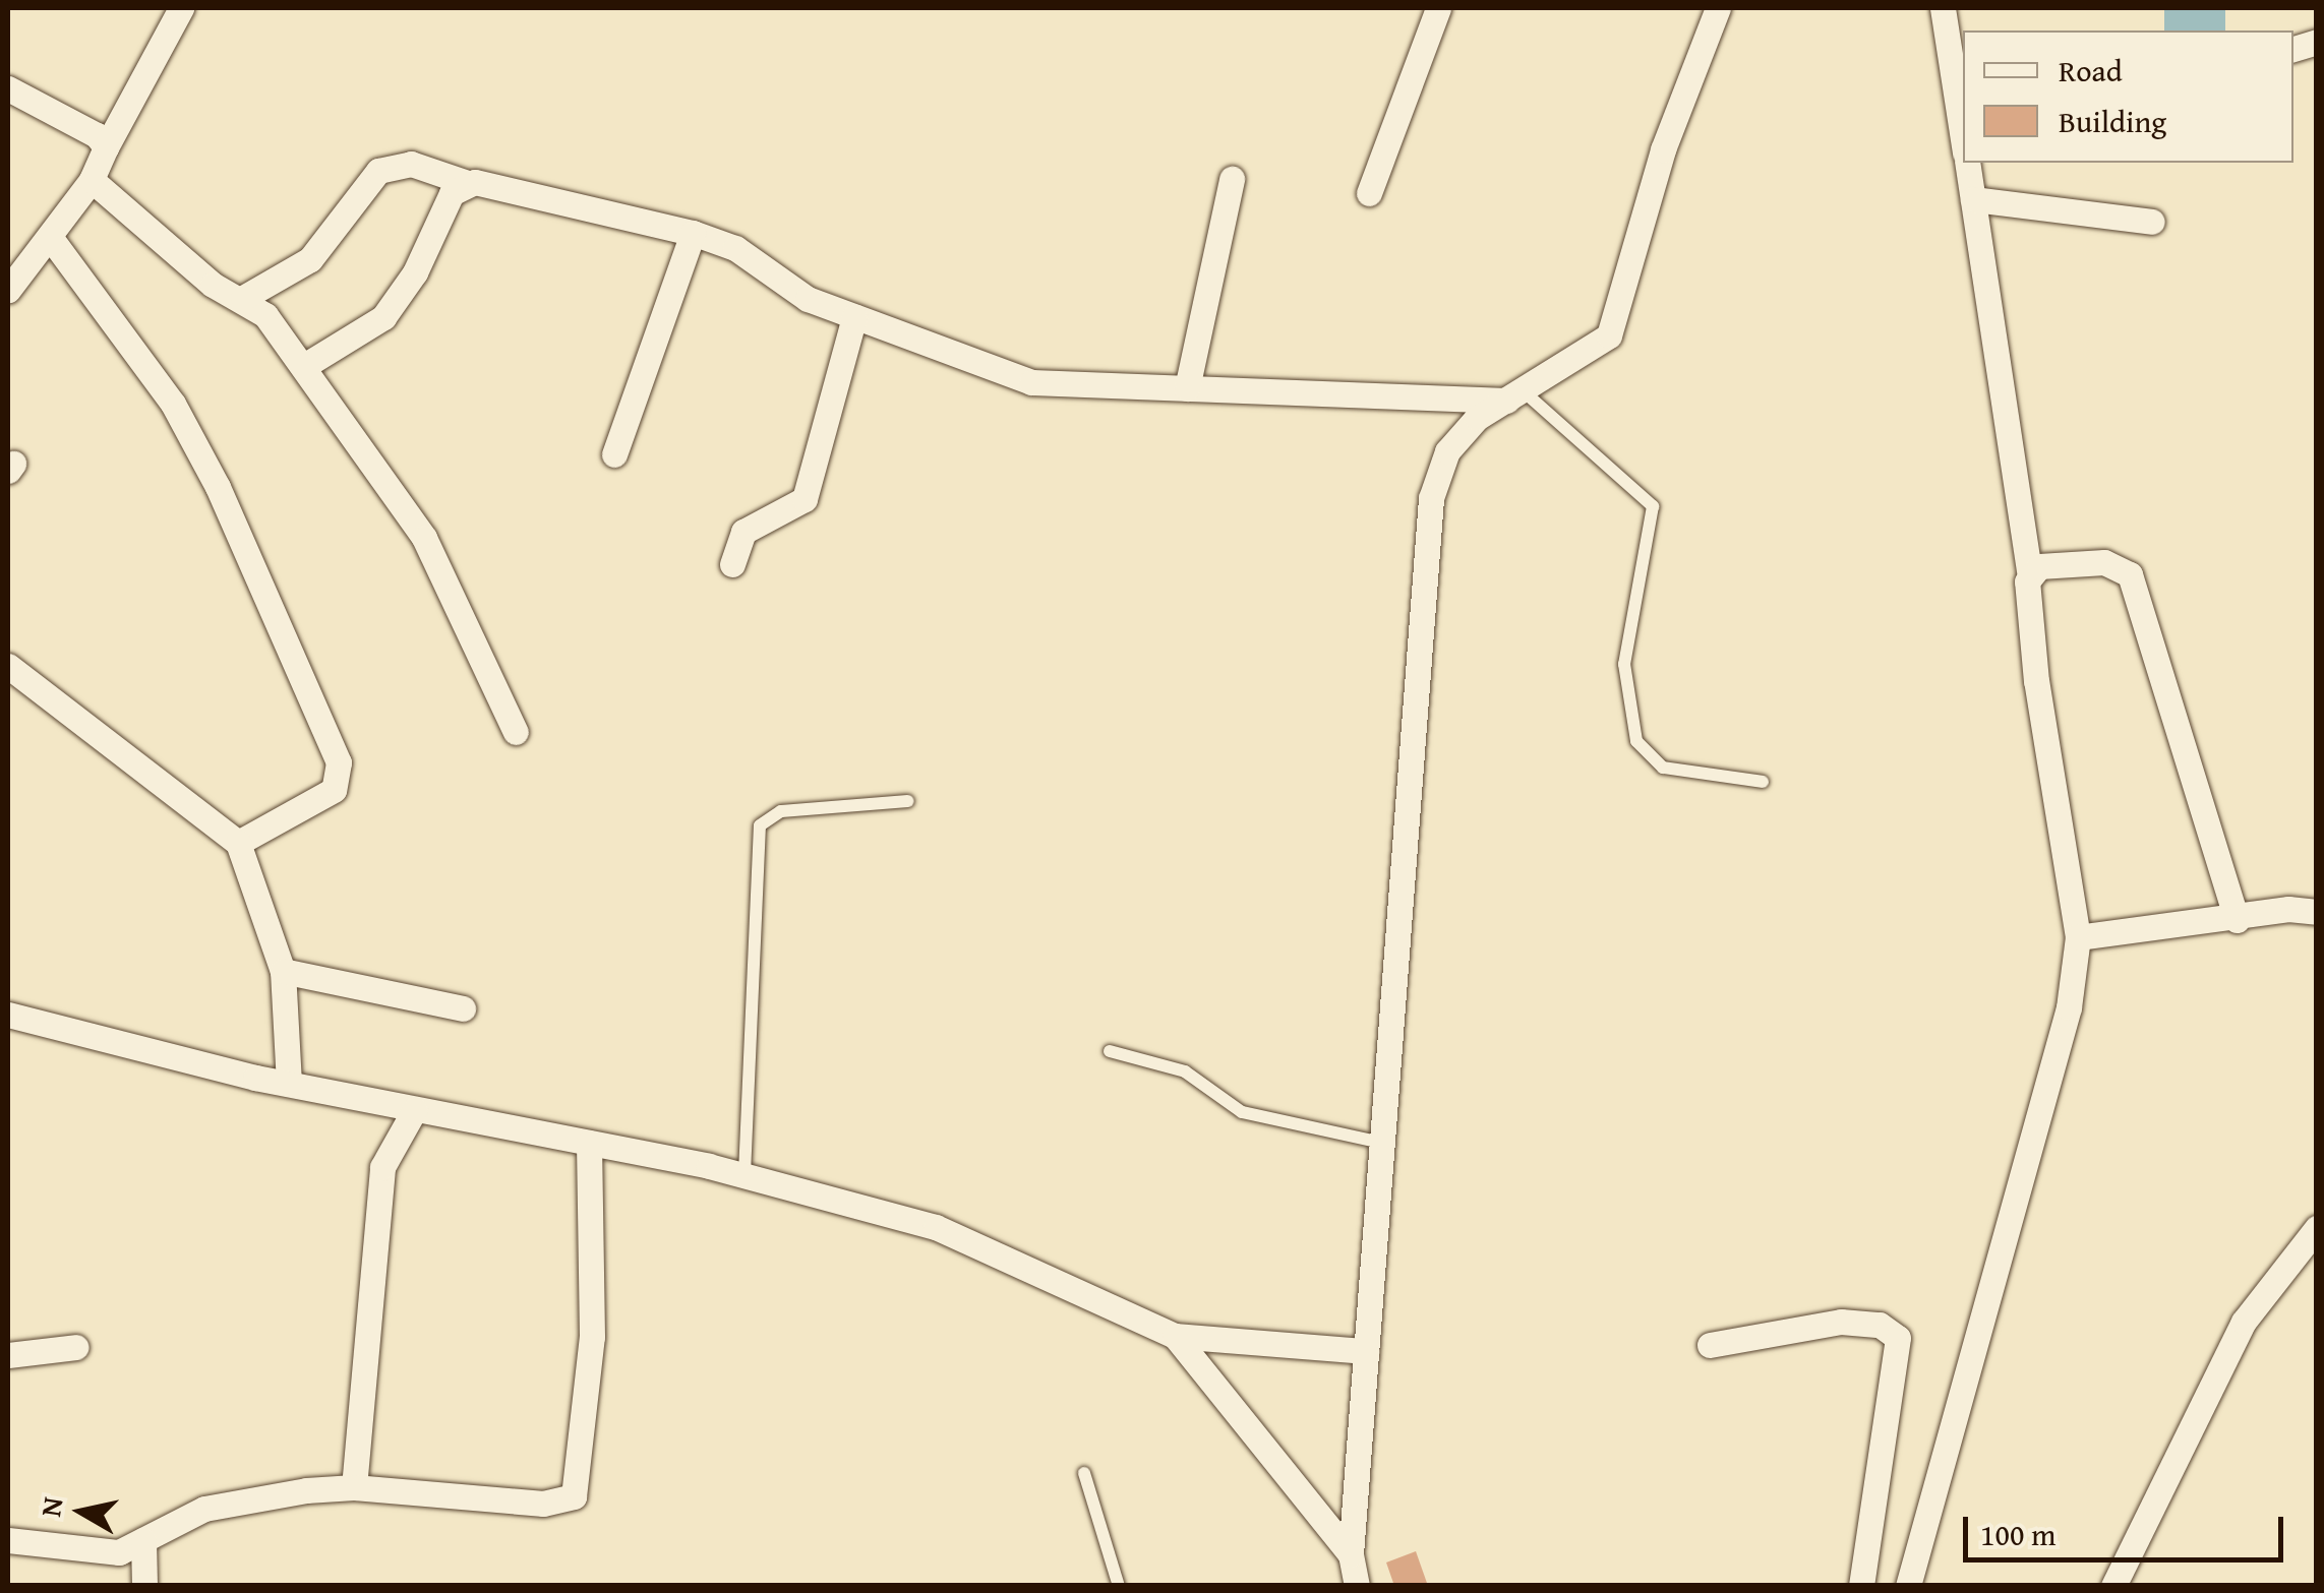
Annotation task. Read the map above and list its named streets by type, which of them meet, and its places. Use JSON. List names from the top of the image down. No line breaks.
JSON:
{"legend":["Road","Building"],"scale_bar":"100 m","north":"left"}
